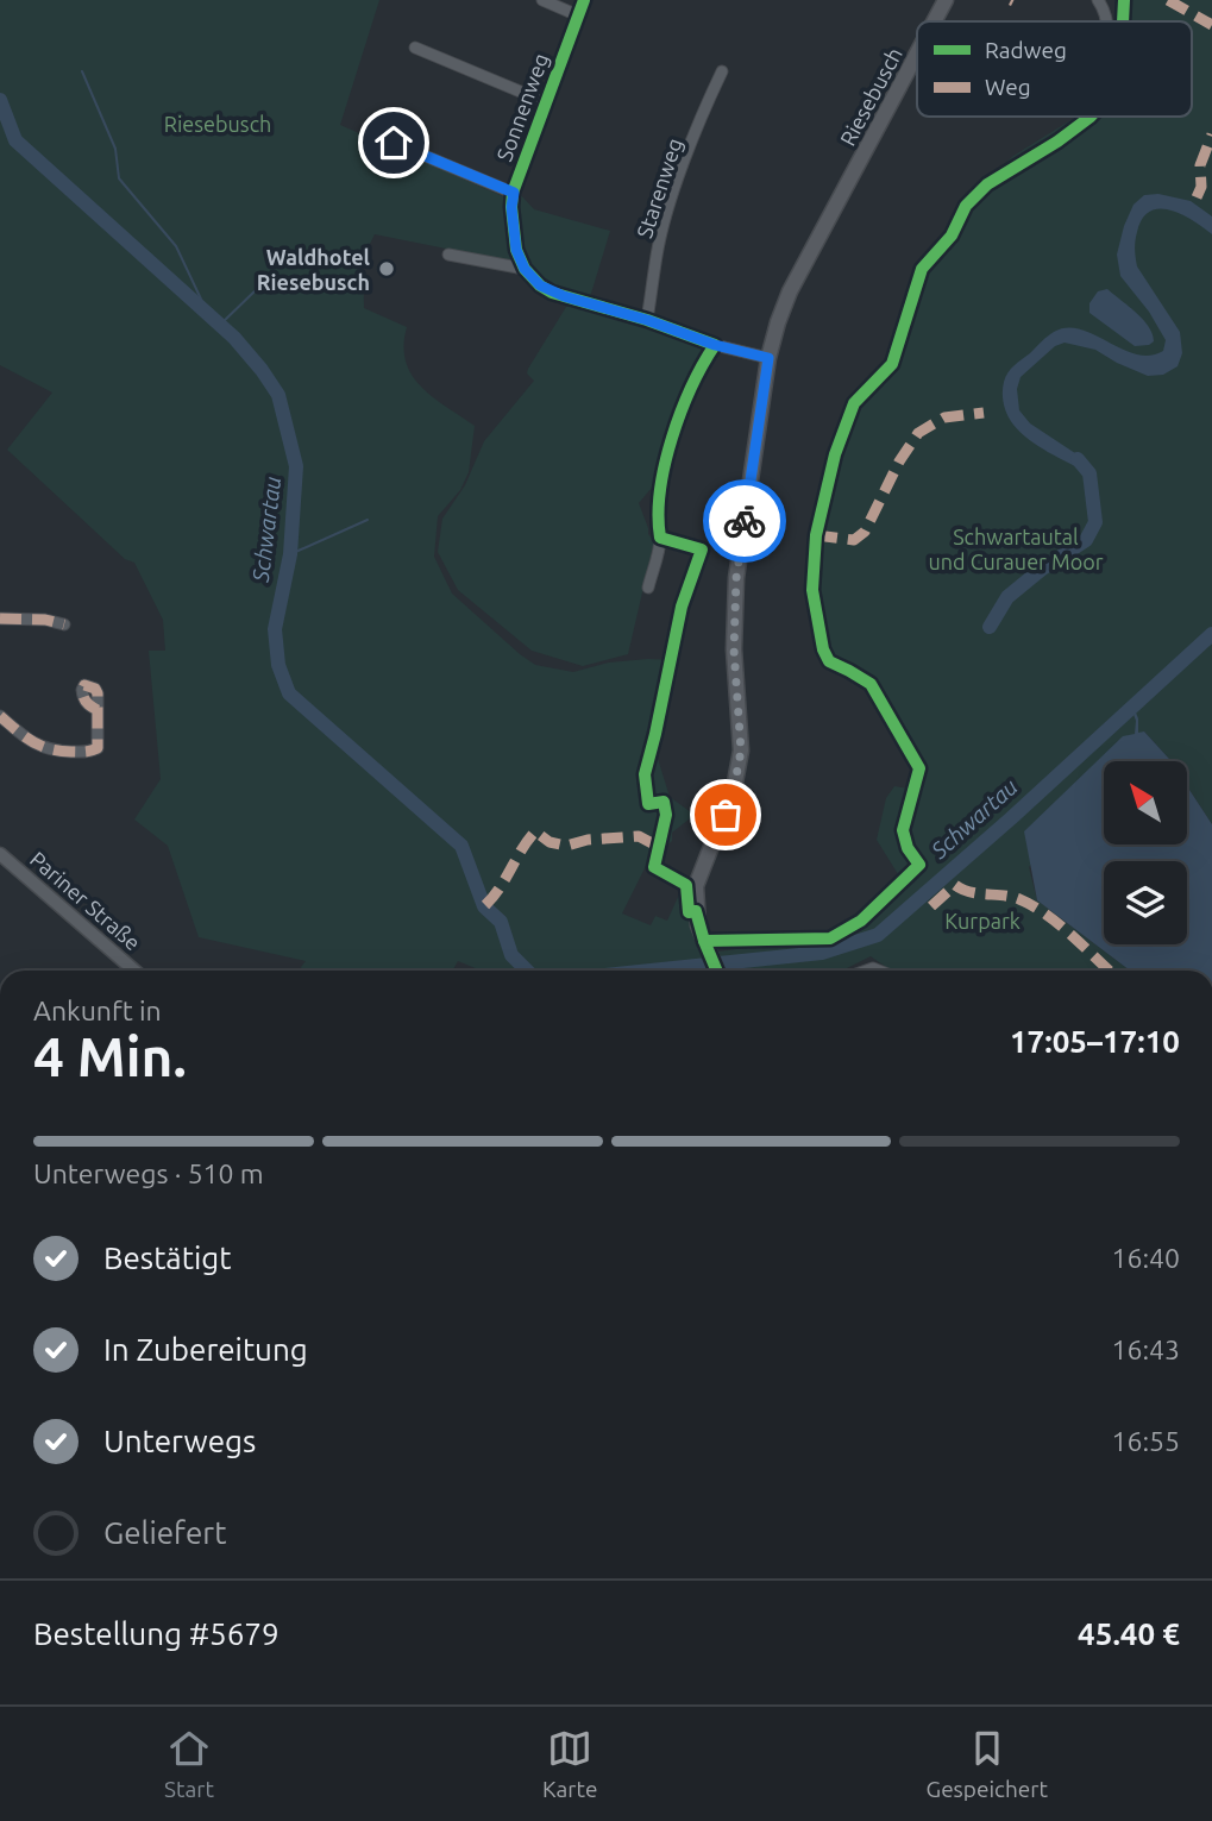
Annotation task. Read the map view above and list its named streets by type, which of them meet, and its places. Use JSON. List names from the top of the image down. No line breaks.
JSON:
{"streets":{"main road":["Riesebusch"],"street":["Sonnenweg","Starenweg","Pariner Straße"]},"water":["Schwartau"],"parks":["Riesebusch","Schwartautal und Curauer Moor","Kurpark"],"places":["Waldhotel Riesebusch"],"legend":["Radweg","Weg"],"north":"top left","page":{"heading":["4 Min.","Ankunft in","17:05–17:10"],"panel":["Bestellung #5679","45.40 €"],"bar":"Unterwegs · 510 m","list":[["Bestätigt","16:40"],["In Zubereitung","16:43"],["Unterwegs","16:55"],"Geliefert"],"tabs":["Start","Karte","Gespeichert"]}}
